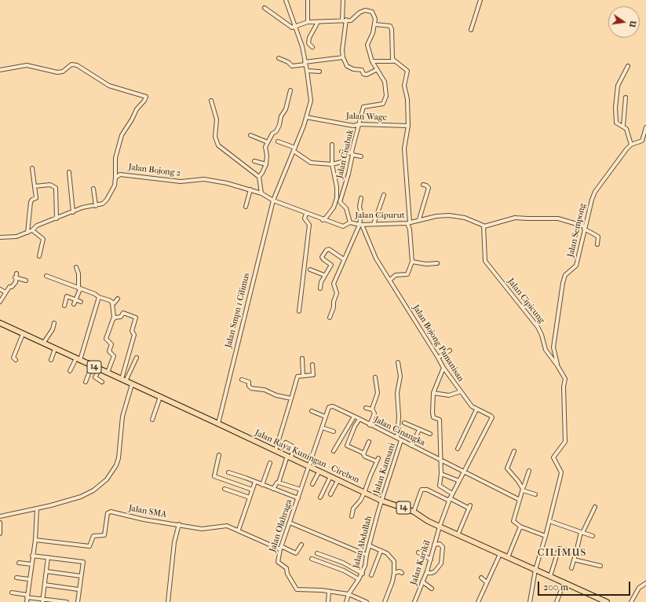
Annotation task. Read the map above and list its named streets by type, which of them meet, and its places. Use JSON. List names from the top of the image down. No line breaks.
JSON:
{"streets":{"highway":["14","Jalan Raya Kuningan - Cirebon"],"street":["Jalan Wage","Jalan Cisabuk","Jalan Bojong 2","Jalan Cipurut","Jalan Sempong","Jalan Cipicung","Jalan Smpn 1 Cilimus","Jalan Bojong Pamanisan","Jalan Cinangka","Jalan Kamsani","Jalan SMA","Jalan Olahraga","Jalan Abdullah","Jalan Karikil"]},"crossings":[["Jalan Wage","Jalan Cisabuk"],["Jalan Wage","Jalan Smpn 1 Cilimus"],["Jalan Cisabuk","Jalan Cipurut"],["Jalan Bojong 2","Jalan Cipurut"],["Jalan Bojong 2","Jalan Smpn 1 Cilimus"],["Jalan Cipurut","Jalan Cipicung"],["Jalan Cipurut","Jalan Smpn 1 Cilimus"],["Jalan Cipurut","Jalan Bojong Pamanisan"],["Jalan Sempong","Jalan Cipicung"],["Jalan Smpn 1 Cilimus","Jalan Raya Kuningan - Cirebon"],["Jalan Bojong Pamanisan","Jalan Cinangka"],["Jalan Bojong Pamanisan","Jalan Raya Kuningan - Cirebon"],["Jalan Bojong Pamanisan","Jalan Karikil"],["Jalan Cinangka","Jalan Raya Kuningan - Cirebon"],["Jalan Cinangka","Jalan Kamsani"],["Jalan Cinangka","Jalan Olahraga"],["Jalan Raya Kuningan - Cirebon","Jalan Kamsani"],["Jalan Raya Kuningan - Cirebon","Jalan Olahraga"],["Jalan Raya Kuningan - Cirebon","Jalan Abdullah"],["Jalan Raya Kuningan - Cirebon","Jalan Karikil"],["Jalan Kamsani","Jalan Abdullah"],["Jalan SMA","Jalan Olahraga"],["Jalan Olahraga","Jalan Abdullah"]],"districts":["CILIMUS"],"scale_bar":"200 m","north":"right"}
